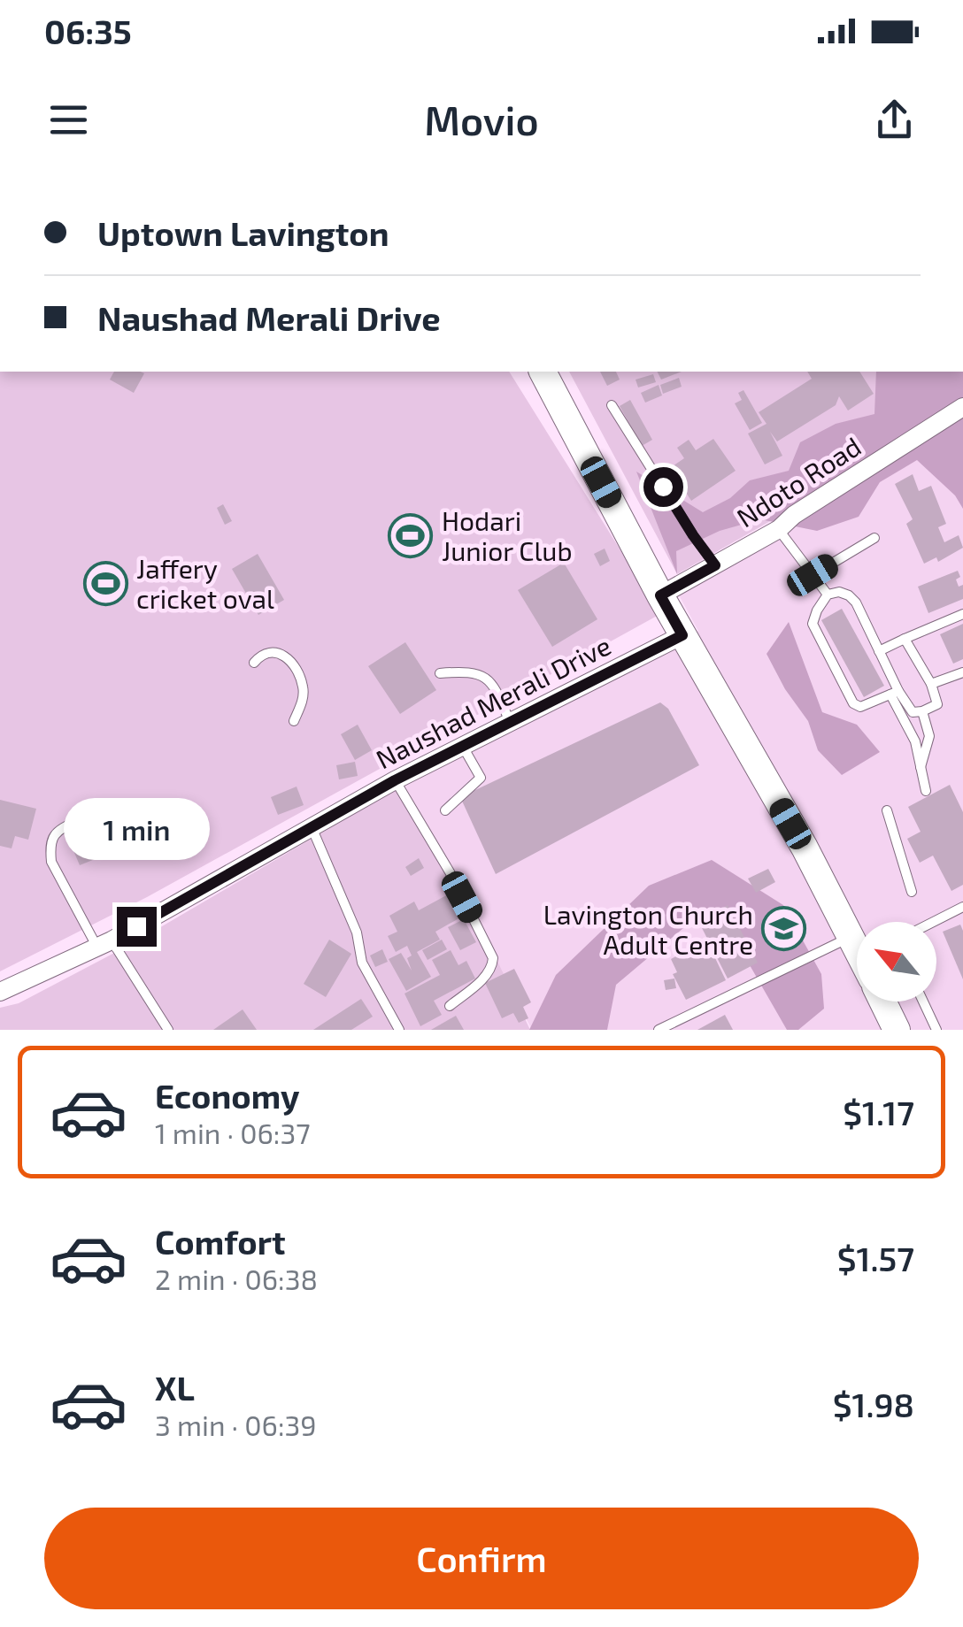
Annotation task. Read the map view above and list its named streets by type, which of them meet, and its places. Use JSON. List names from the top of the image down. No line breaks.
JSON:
{"streets":{"street":["Ndoto Road","Naushad Merali Drive"]},"places":{"sports":["Hodari Junior Club","Jaffery cricket oval"],"school or university":["Lavington Church Adult Centre"]},"north":"top left","page":{"status":"06:35","header":"Movio","banner":["Uptown Lavington","Naushad Merali Drive"],"bubble":"1 min","list":[{"name":"Economy","note":"1 min · 06:37","value":"$1.17"},{"name":"Comfort","note":"2 min · 06:38","value":"$1.57"},{"name":"XL","note":"3 min · 06:39","value":"$1.98"}],"buttons":"Confirm"}}
